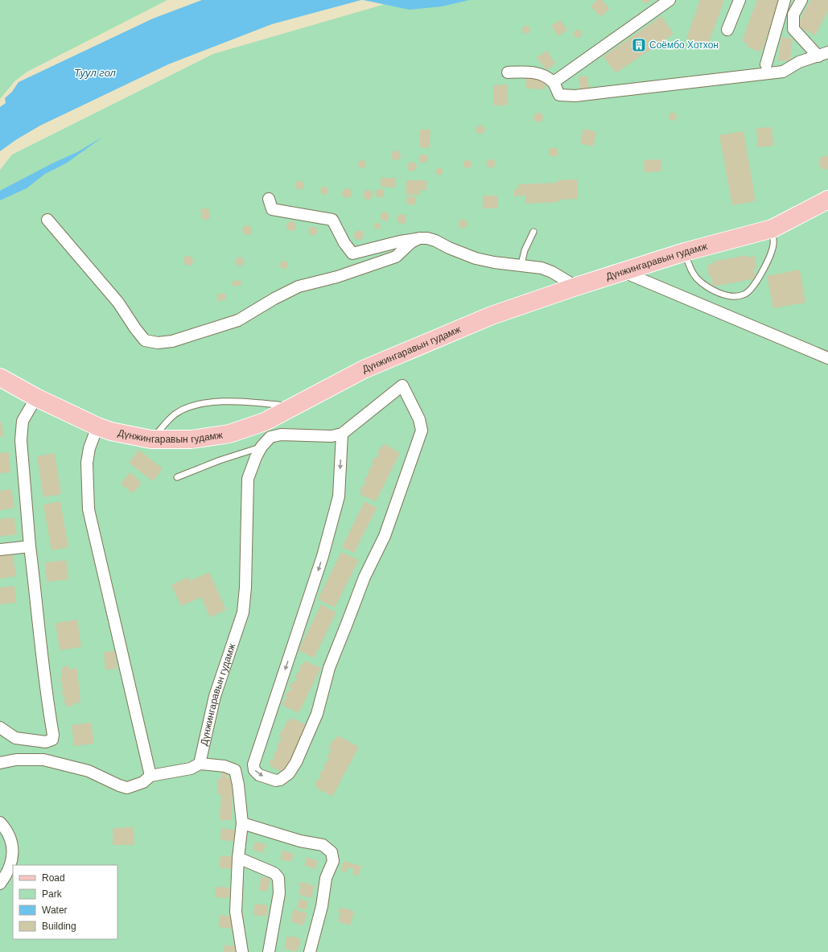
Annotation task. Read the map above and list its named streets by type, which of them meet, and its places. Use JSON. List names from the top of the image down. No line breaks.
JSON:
{"streets":{"main road":["Дүнжингаравын гудамж"]},"water":["Туул гол"],"places":{"building":["Соёмбо Хотхон"]},"legend":["Road","Park","Water","Building"]}
